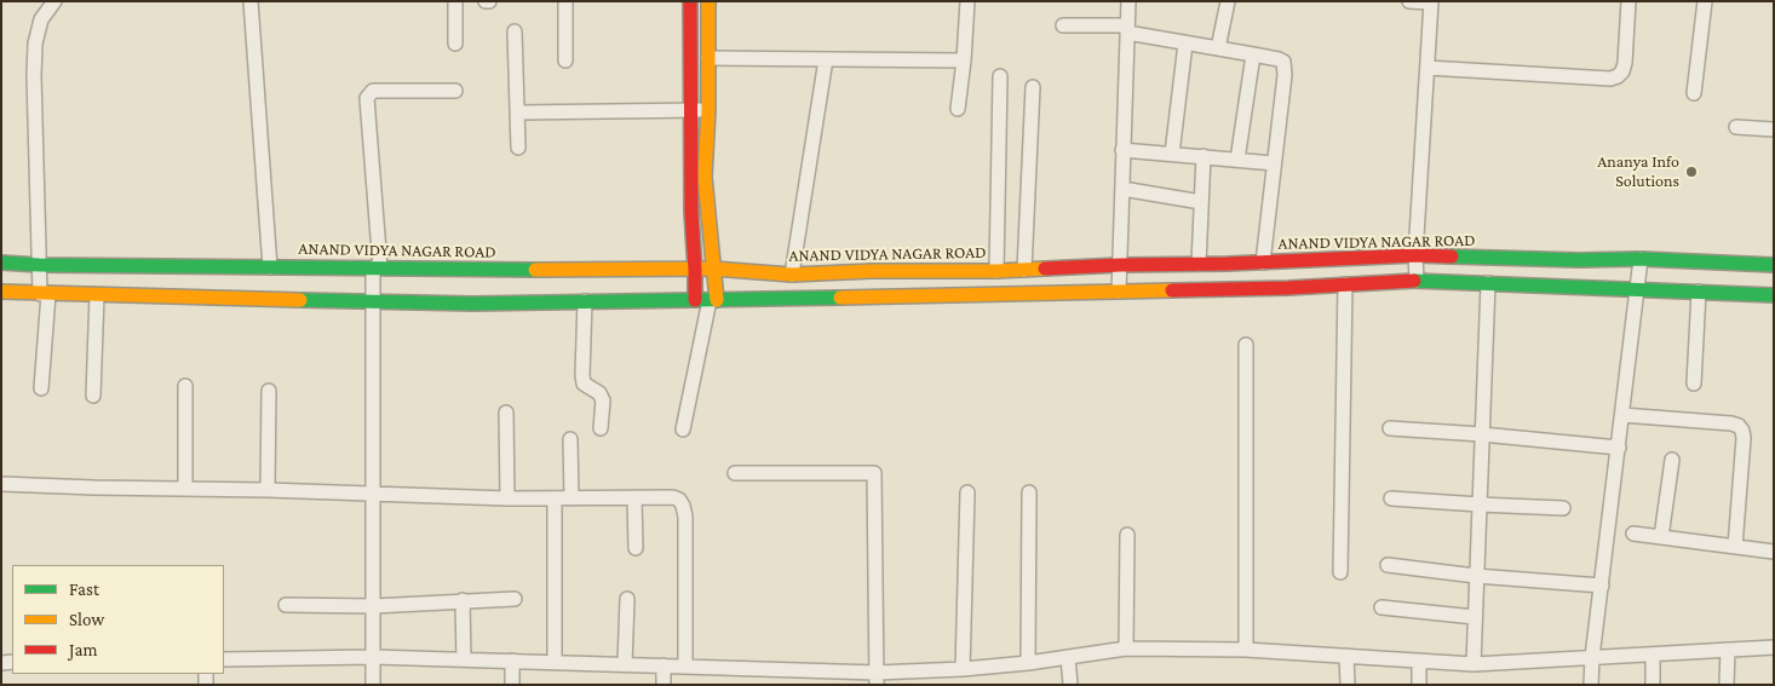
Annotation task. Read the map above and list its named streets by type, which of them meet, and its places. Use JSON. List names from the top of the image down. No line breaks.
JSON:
{"streets":{"main road":["ANAND VIDYA NAGAR ROAD"]},"places":["Ananya Info Solutions"],"legend":["Fast","Slow","Jam"]}
